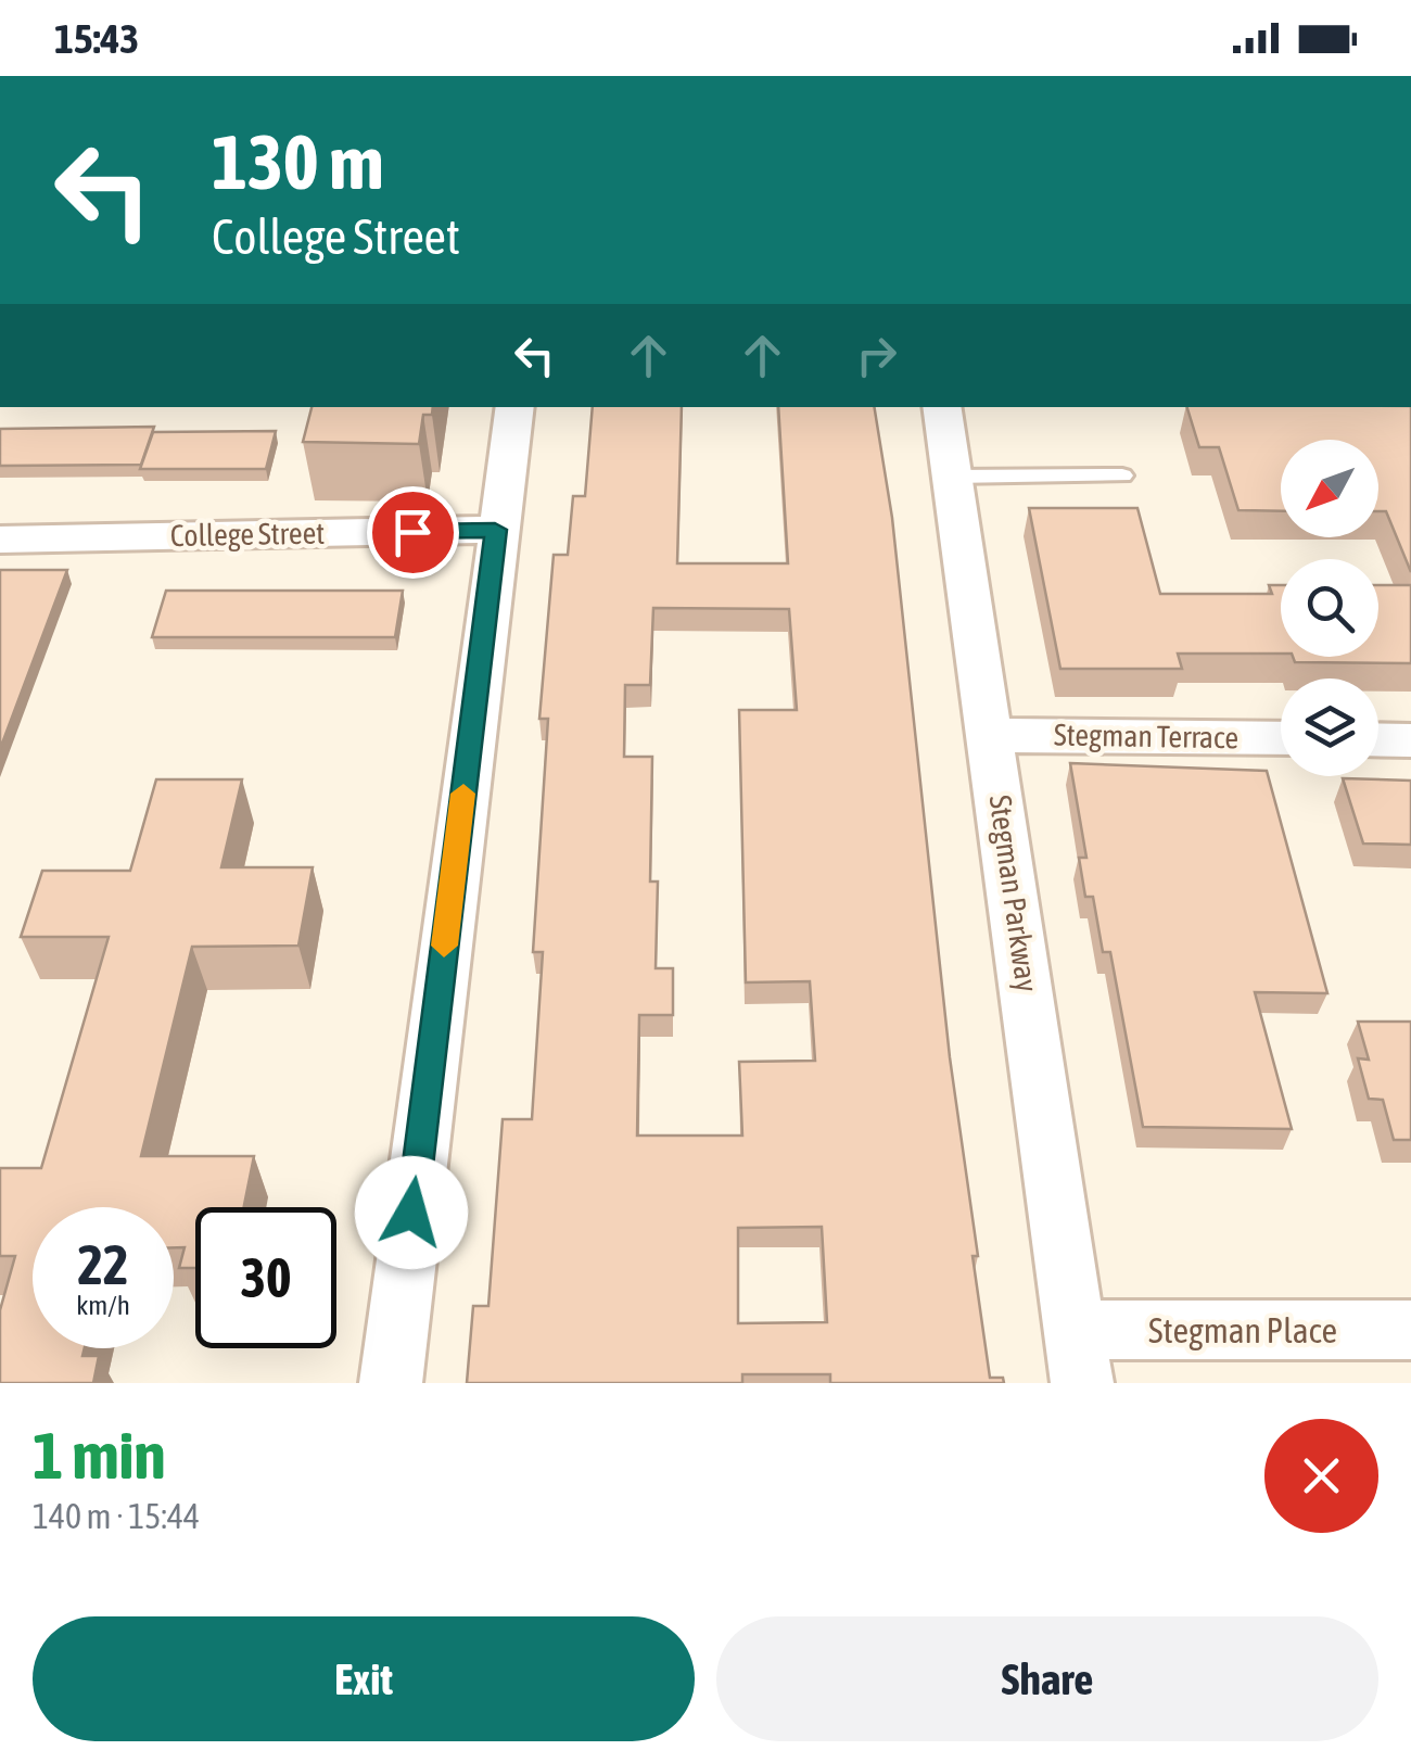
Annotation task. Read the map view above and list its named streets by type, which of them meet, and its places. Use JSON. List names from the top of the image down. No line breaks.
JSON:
{"streets":{"street":["College Street","Stegman Terrace","Stegman Parkway","Stegman Place"]},"crossings":[["Stegman Terrace","Stegman Parkway"],["Stegman Parkway","Stegman Place"]],"north":"bottom left","page":{"status":"15:43","turn":["130 m","College Street"],"speed":"22 km/h","limit":"30","heading":["1 min","140 m · 15:44"],"buttons":["Exit","Share"]}}
